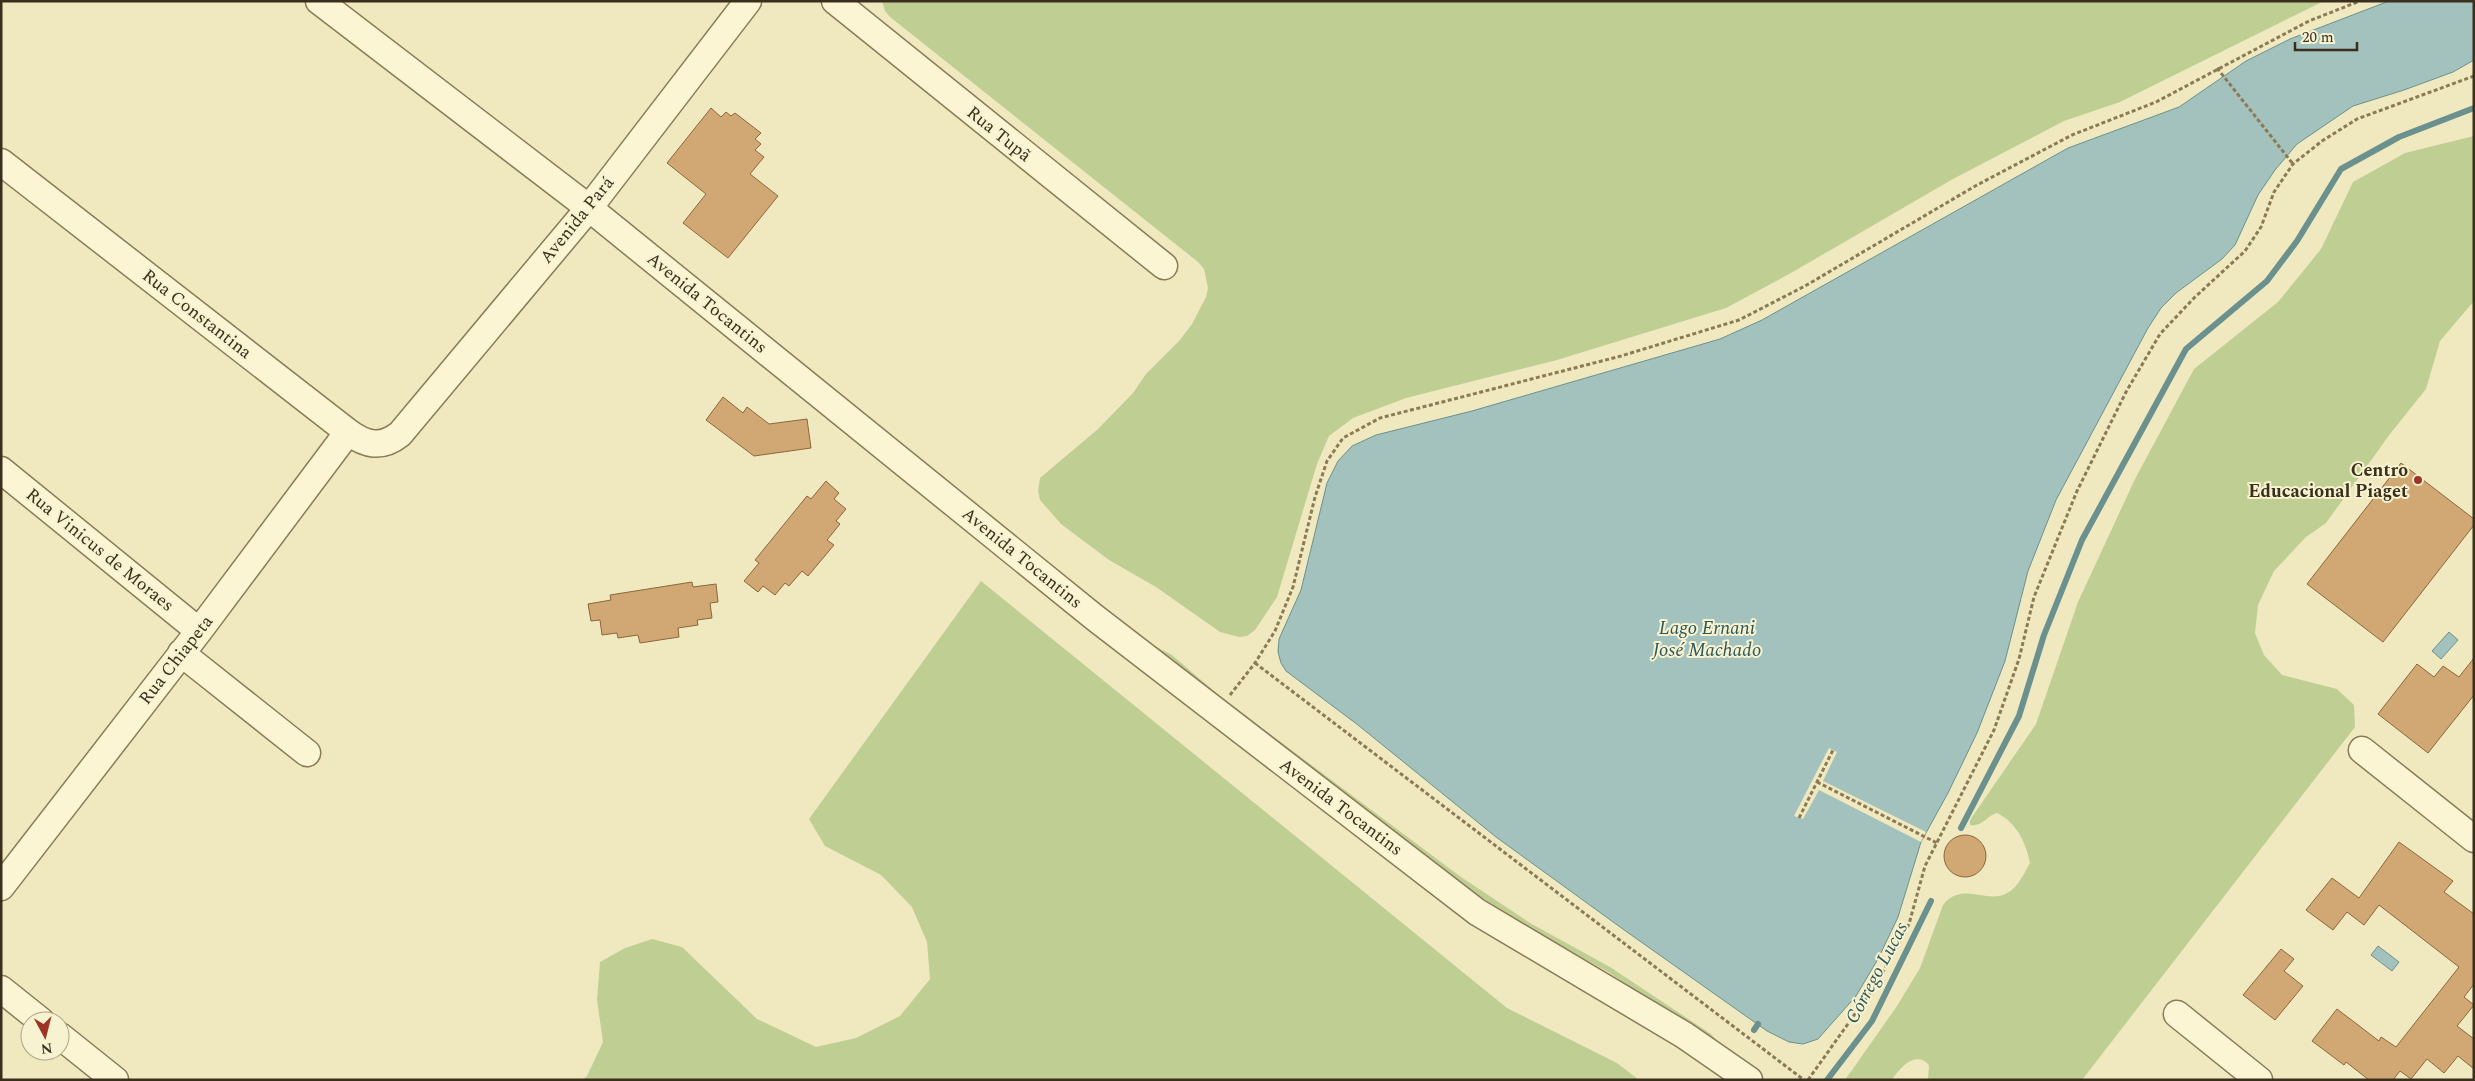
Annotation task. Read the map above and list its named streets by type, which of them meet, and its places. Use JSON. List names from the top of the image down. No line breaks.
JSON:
{"streets":{"street":["Rua Tupã","Avenida Pará","Avenida Tocantins","Rua Constantina","Rua Vinicus de Moraes","Rua Chiapeta"]},"crossings":[["Avenida Pará","Avenida Tocantins"],["Avenida Pará","Rua Constantina"],["Rua Constantina","Rua Chiapeta"],["Rua Vinicus de Moraes","Rua Chiapeta"]],"water":["Lago Ernani José Machado","Córrego Lucas"],"places":["Centro Educacional Piaget"],"scale_bar":"20 m","north":"bottom"}
